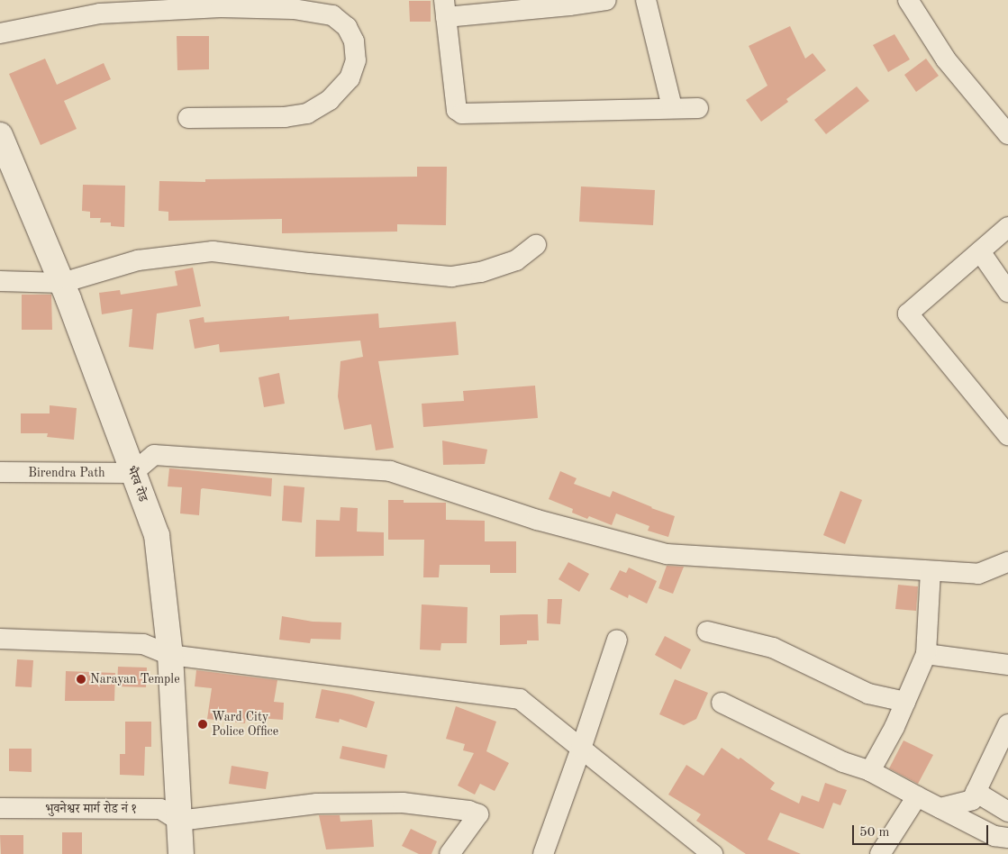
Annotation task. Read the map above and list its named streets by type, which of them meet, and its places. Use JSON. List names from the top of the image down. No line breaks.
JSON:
{"streets":{"main road":["भैरव रोड"],"street":["Birendra Path","भुवनेश्वर मार्ग रोड नं १"]},"crossings":[["Birendra Path","भैरव रोड"],["भैरव रोड","भुवनेश्वर मार्ग रोड नं १"]],"places":["Narayan Temple","Ward City Police Office"],"scale_bar":"50 m"}
